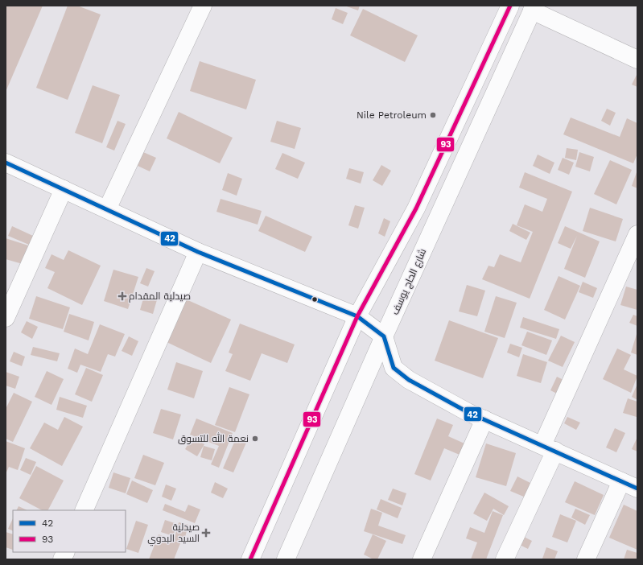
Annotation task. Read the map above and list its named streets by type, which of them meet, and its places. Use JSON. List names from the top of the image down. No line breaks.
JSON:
{"streets":{"street":["شارع الحاج يوسف"]},"places":{"other":["Nile Petroleum","نعمة الله للتسوق"],"health":["صيدلية المقدام","صيدلية السيد البدوي"]},"lines":["transit line 93","transit line 42"],"legend":["42","93"]}
